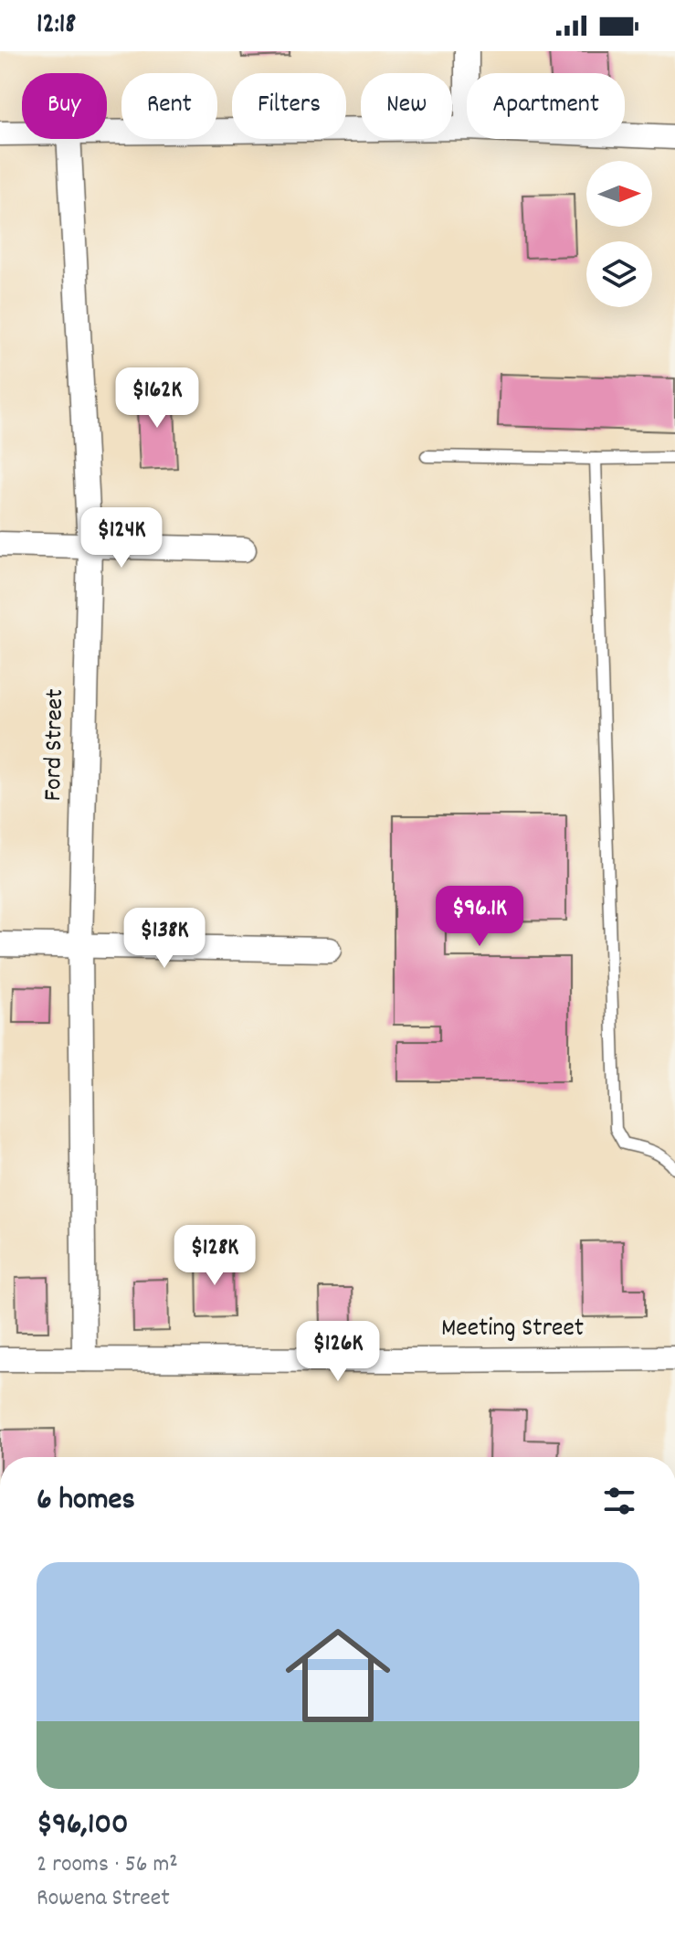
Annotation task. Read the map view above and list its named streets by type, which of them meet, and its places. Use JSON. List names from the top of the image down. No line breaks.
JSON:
{"streets":{"street":["Ford Street","Meeting Street"]},"crossings":[["Ford Street","Meeting Street"]],"north":"right","page":{"status":"12:18","chip":["Buy","Rent","Filters","New","Apartment"],"price":["$162K","$124K","$96.1K","$138K","$128K","$126K"],"heading":"6 homes","list":[{"name":"$96,100","note":"2 rooms · 56 m² · Rowena Street"}]}}
